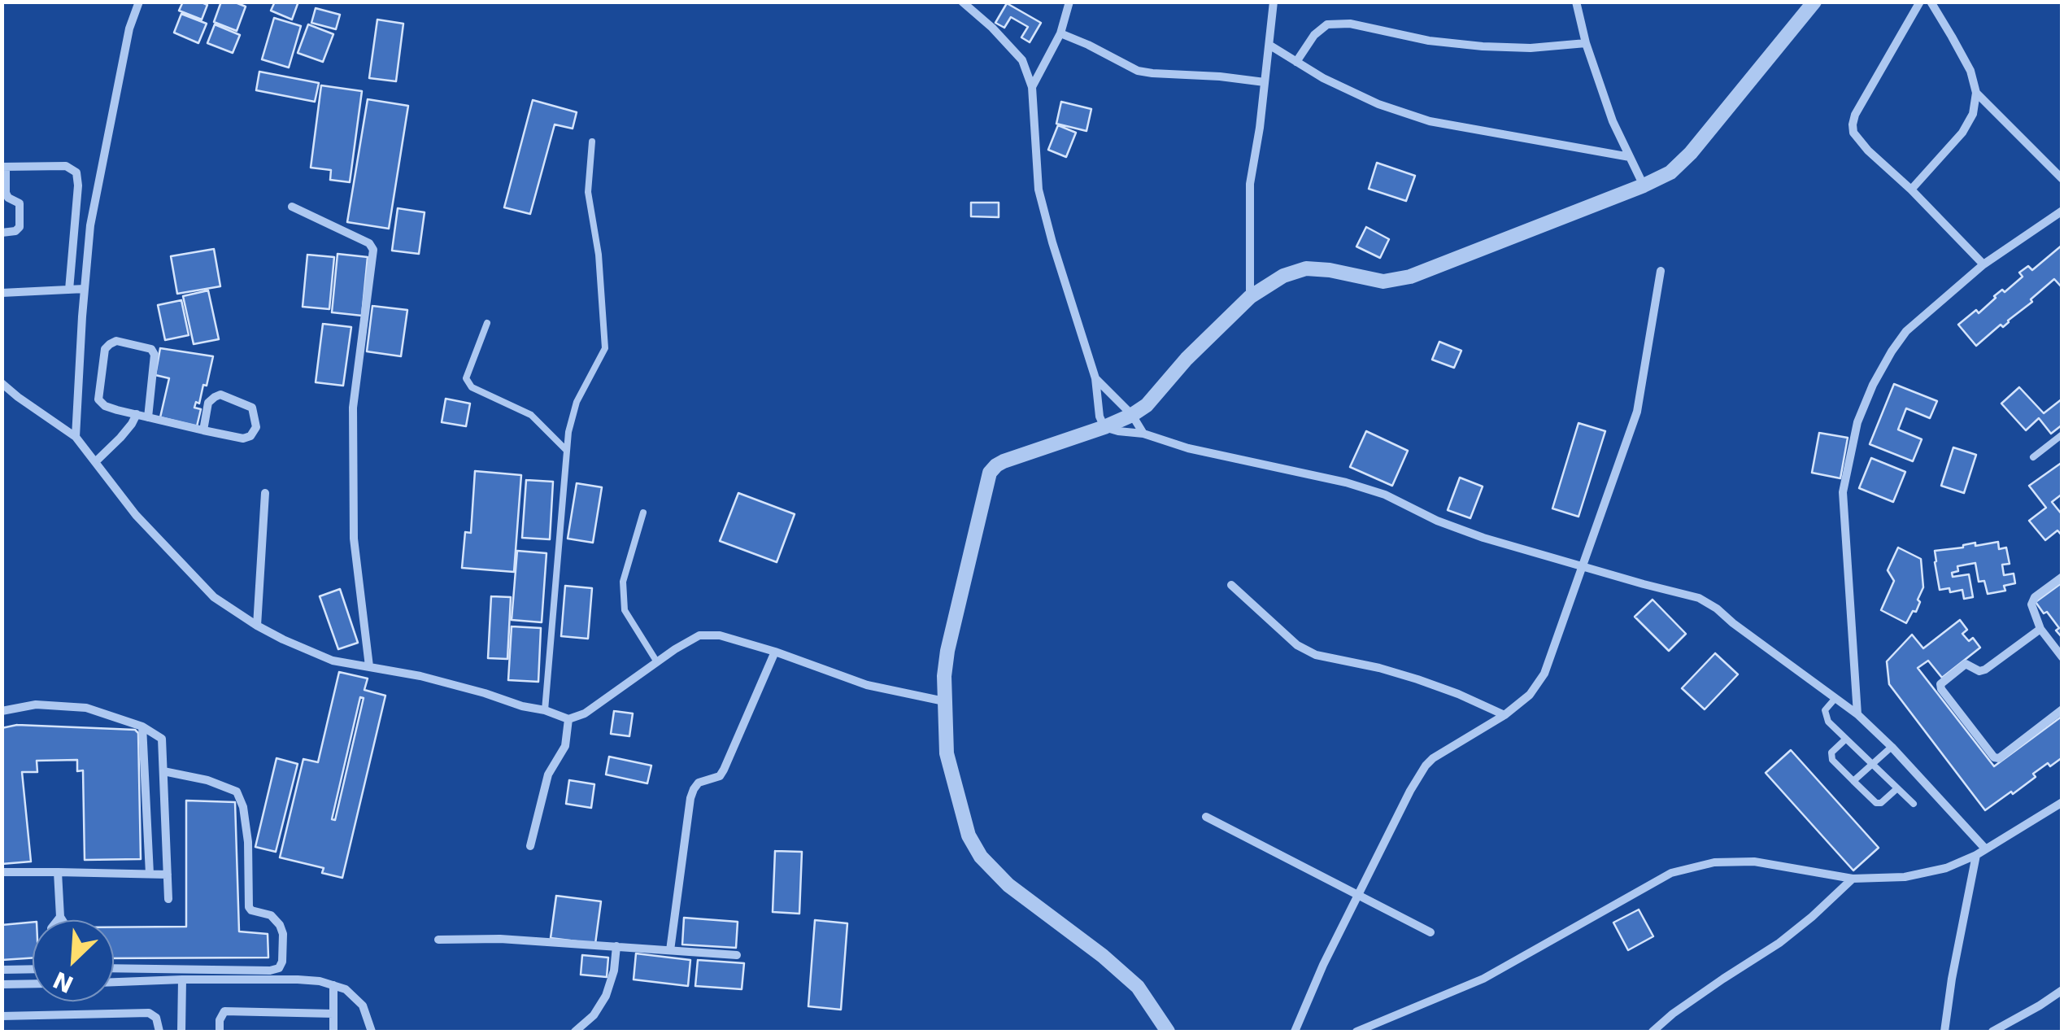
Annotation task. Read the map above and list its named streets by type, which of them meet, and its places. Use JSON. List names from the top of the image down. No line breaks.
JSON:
{"north":"bottom left"}
